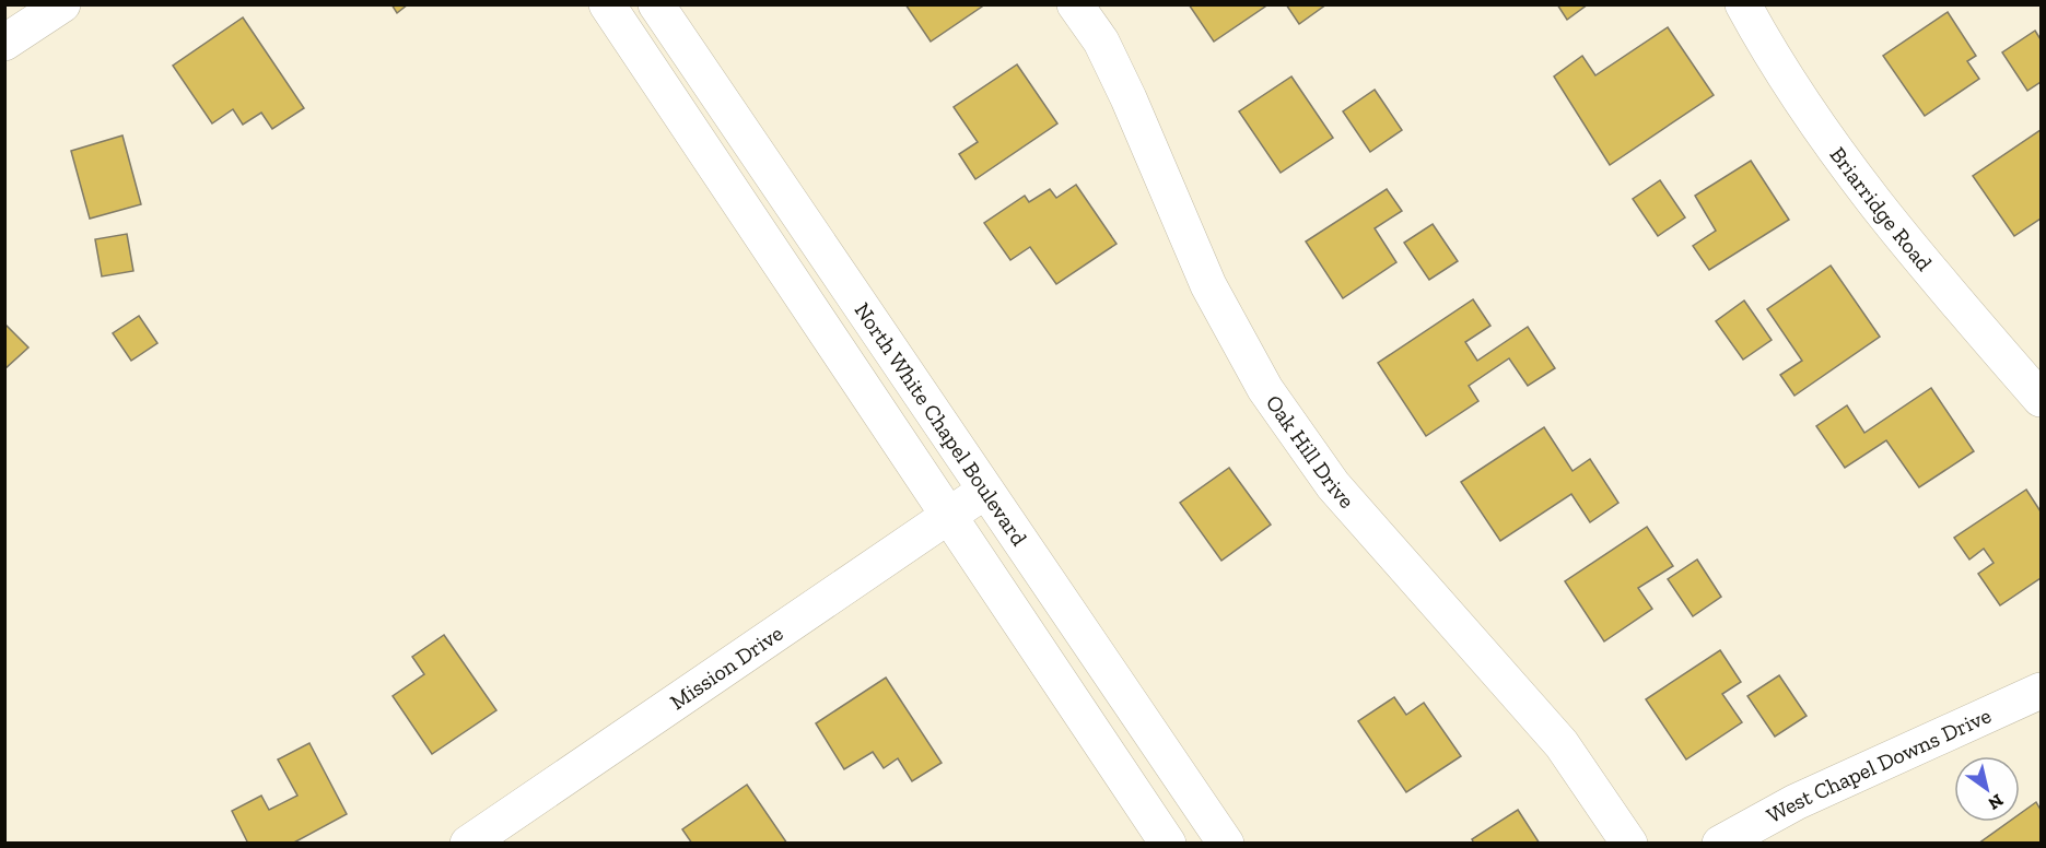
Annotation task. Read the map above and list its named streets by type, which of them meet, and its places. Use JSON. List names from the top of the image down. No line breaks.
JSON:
{"streets":{"street":["Briarridge Road","North White Chapel Boulevard","Oak Hill Drive","Mission Drive","West Chapel Downs Drive"]},"crossings":[["North White Chapel Boulevard","Mission Drive"]],"north":"bottom right"}
